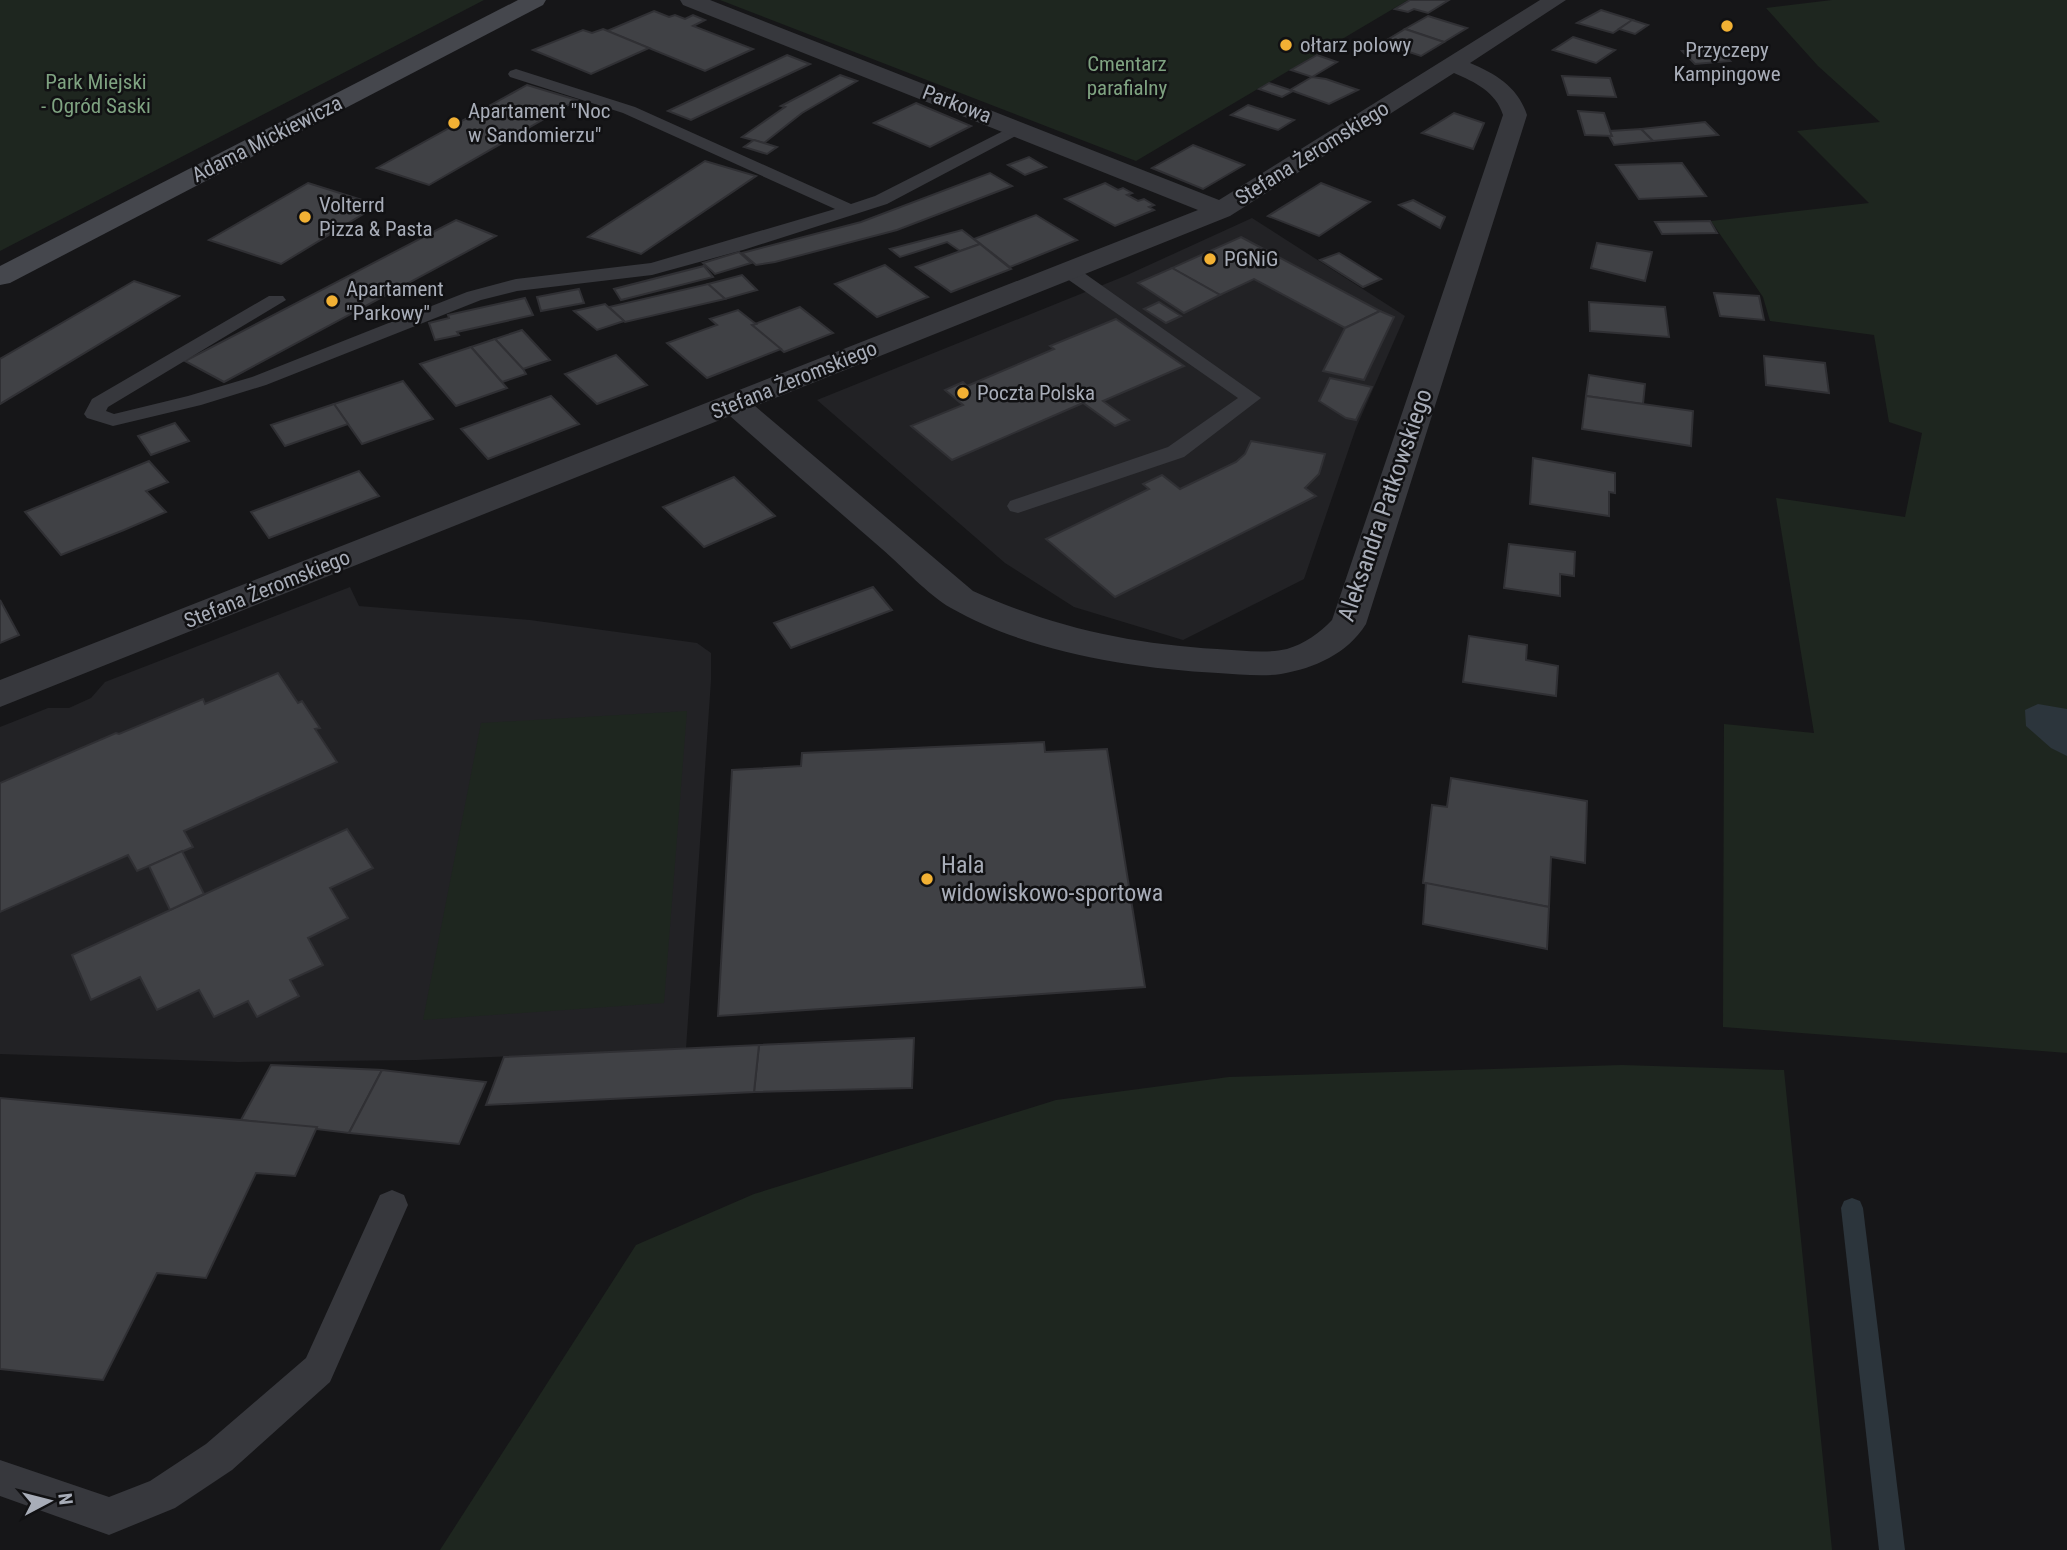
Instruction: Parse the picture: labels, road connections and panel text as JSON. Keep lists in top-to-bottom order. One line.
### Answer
{"streets":{"street":["Parkowa","Adama Mickiewicza","Stefana Żeromskiego","Aleksandra Patkowskiego"]},"crossings":[["Parkowa","Stefana Żeromskiego"],["Stefana Żeromskiego","Aleksandra Patkowskiego"]],"parks":["Cmentarz parafialny","Park Miejski - Ogród Saski"],"places":["Przyczepy Kampingowe","ołtarz polowy","Apartament \"Noc w Sandomierzu\"","Volterrd Pizza & Pasta","PGNiG","Apartament \"Parkowy\"","Poczta Polska","Hala widowiskowo-sportowa"],"north":"right"}
